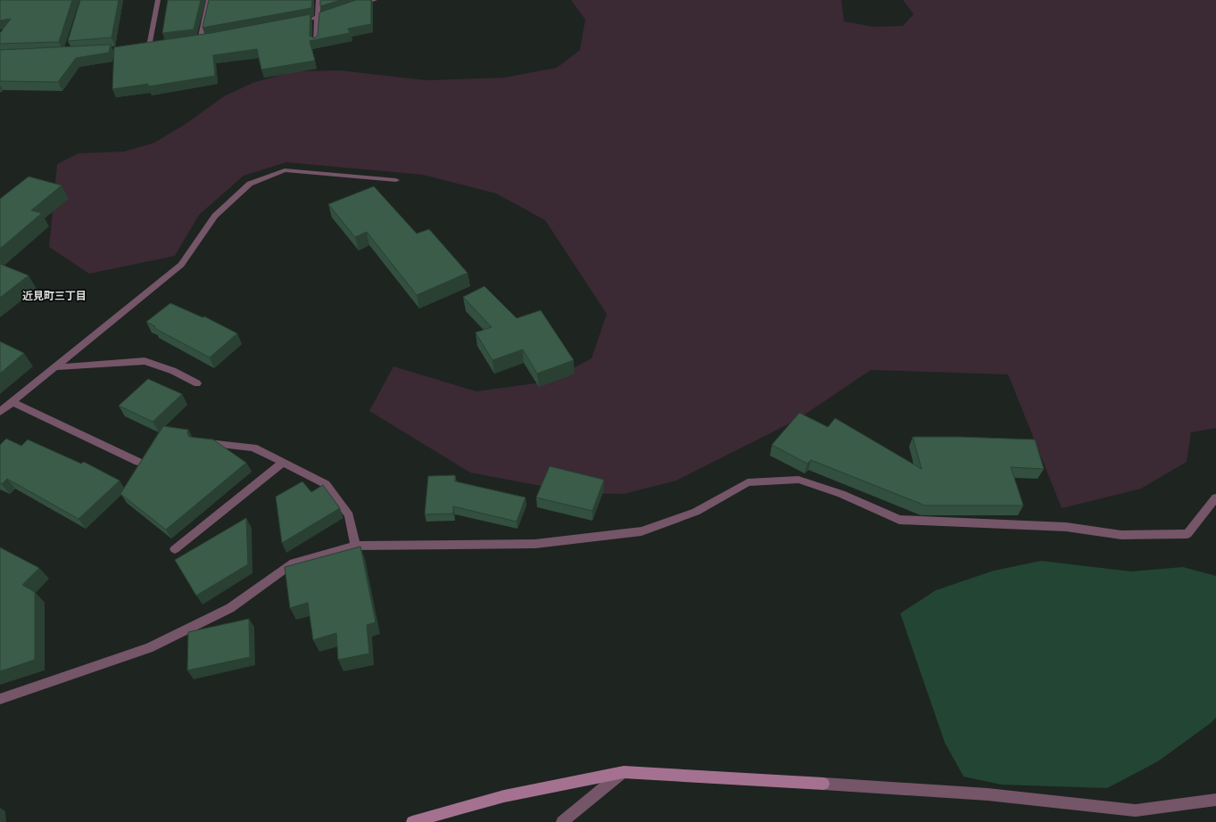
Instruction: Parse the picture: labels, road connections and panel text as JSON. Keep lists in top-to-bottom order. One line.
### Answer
{"districts":["近見町三丁目"]}
